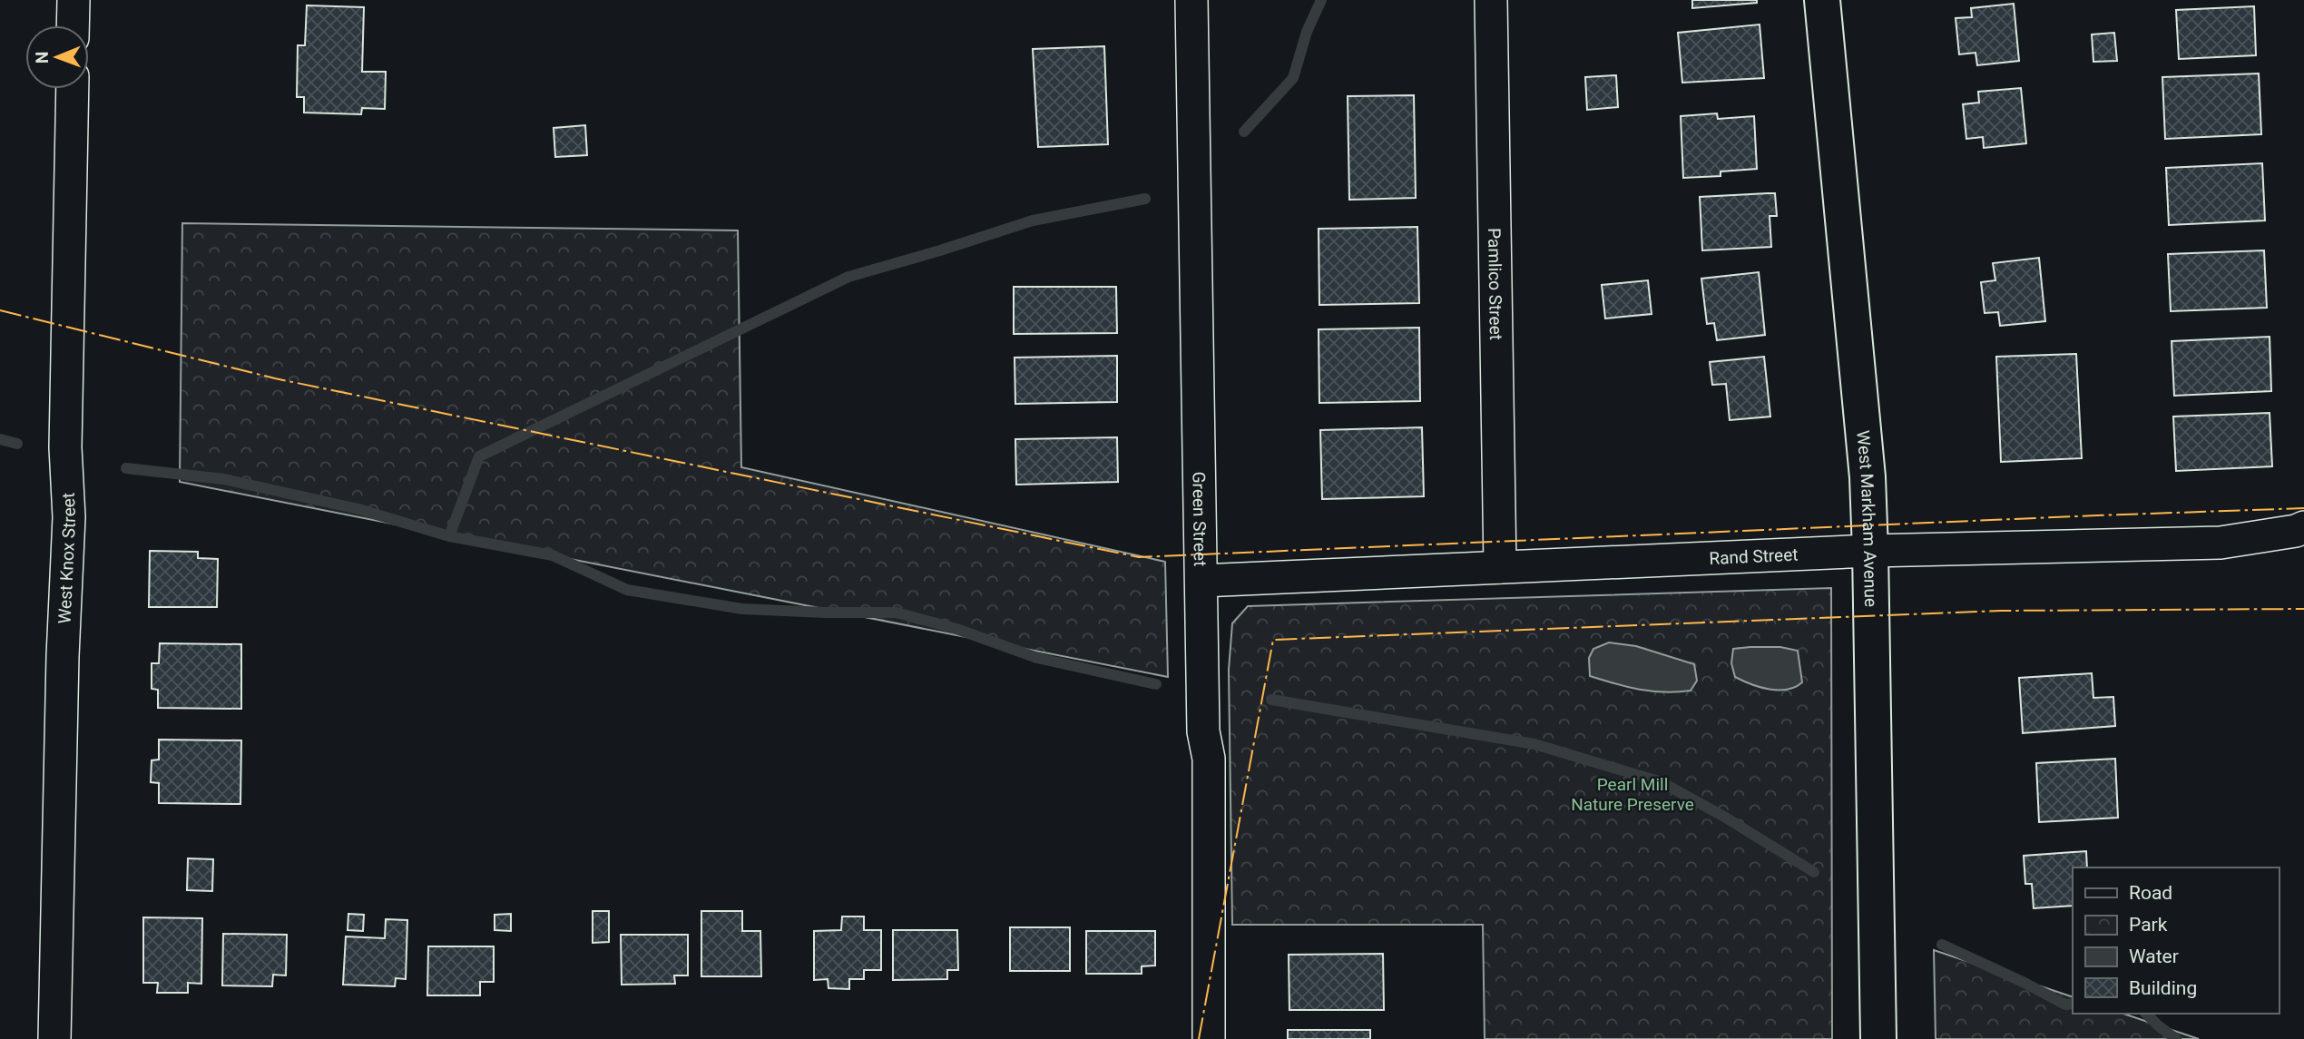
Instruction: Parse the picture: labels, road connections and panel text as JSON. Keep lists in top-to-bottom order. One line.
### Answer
{"streets":{"street":["Pamlico Street","West Markham Avenue","Green Street","Rand Street","West Knox Street"]},"crossings":[["Pamlico Street","Rand Street"],["West Markham Avenue","Rand Street"],["Green Street","Rand Street"]],"parks":["Pearl Mill Nature Preserve"],"legend":["Road","Park","Water","Building"],"north":"left"}
